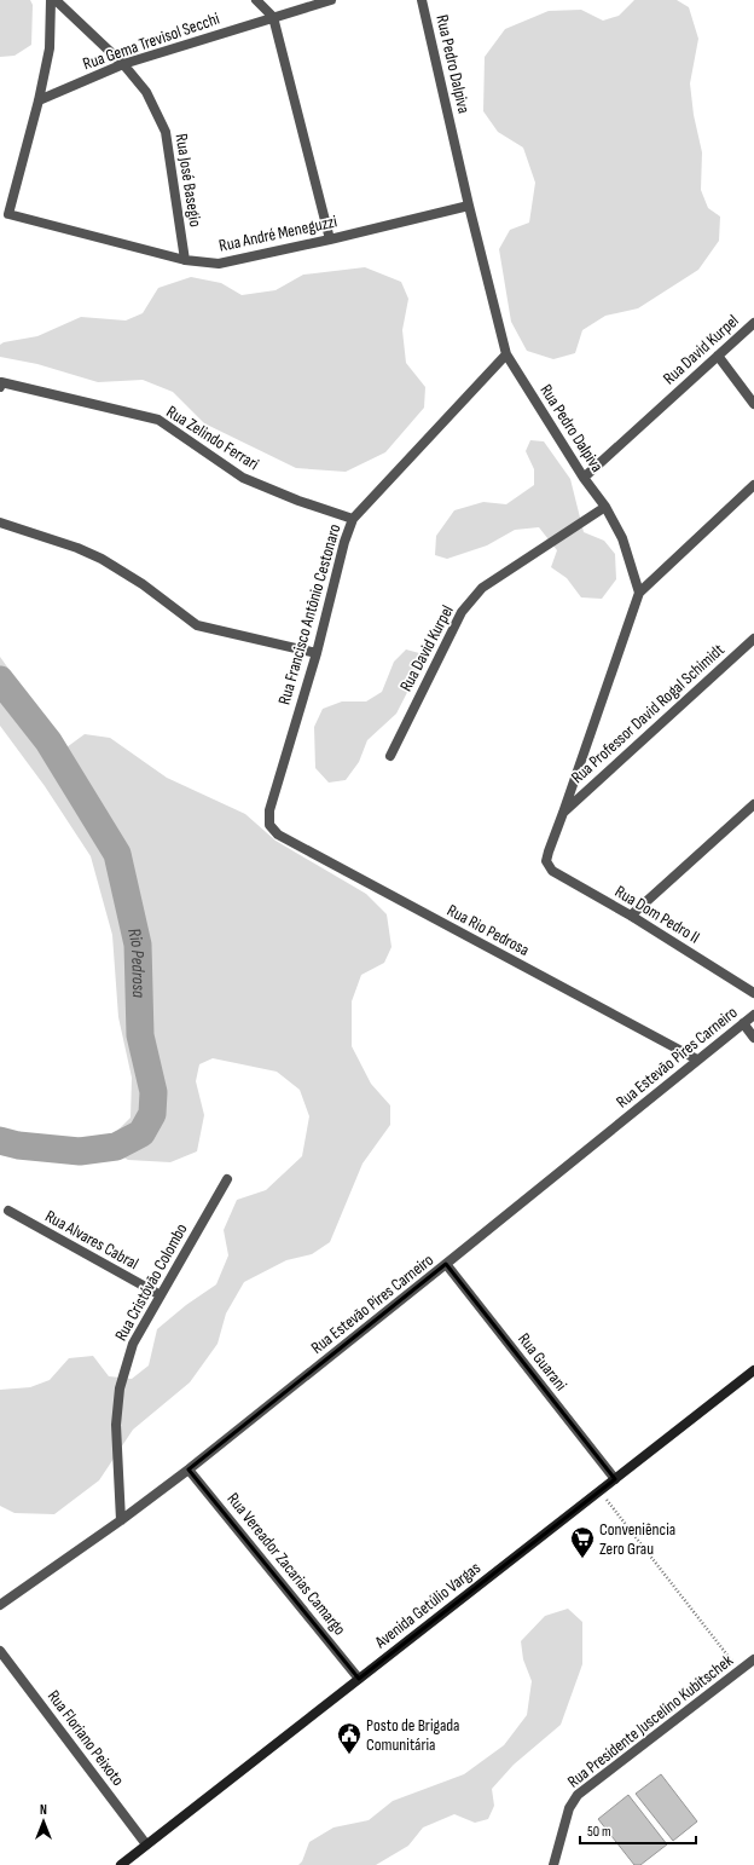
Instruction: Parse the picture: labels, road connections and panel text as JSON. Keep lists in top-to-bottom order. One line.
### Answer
{"streets":{"street":["Rua Gema Trevisol Secchi","Rua Pedro Dalpiva","Rua José Basegio","Rua André Meneguzzi","Rua David Kurpel","Rua Zelindo Ferrari","Rua Francisco Antônio Cestonaro","Rua Professor David Rogal Schimidt","Rua Dom Pedro II","Rua Rio Pedrosa","Rua Estevão Pires Carneiro","Rua Alvares Cabral","Rua Cristóvão Colombo","Rua Guarani","Rua Vereador Zacarias Camargo","Avenida Getúlio Vargas","Rua Presidente Juscelino Kubitschek","Rua Floriano Peixoto"]},"crossings":[["Rua Gema Trevisol Secchi","Rua José Basegio"],["Rua Gema Trevisol Secchi","Rua André Meneguzzi"],["Rua Pedro Dalpiva","Rua André Meneguzzi"],["Rua Pedro Dalpiva","Rua David Kurpel"],["Rua Pedro Dalpiva","Rua Francisco Antônio Cestonaro"],["Rua José Basegio","Rua André Meneguzzi"],["Rua Zelindo Ferrari","Rua Francisco Antônio Cestonaro"],["Rua Francisco Antônio Cestonaro","Rua Rio Pedrosa"],["Rua Professor David Rogal Schimidt","Rua Dom Pedro II"],["Rua Rio Pedrosa","Rua Estevão Pires Carneiro"],["Rua Estevão Pires Carneiro","Rua Cristóvão Colombo"],["Rua Estevão Pires Carneiro","Rua Guarani"],["Rua Estevão Pires Carneiro","Rua Vereador Zacarias Camargo"],["Rua Alvares Cabral","Rua Cristóvão Colombo"],["Rua Guarani","Avenida Getúlio Vargas"],["Rua Vereador Zacarias Camargo","Avenida Getúlio Vargas"],["Avenida Getúlio Vargas","Rua Floriano Peixoto"]],"water":["Rio Pedrosa"],"places":{"supermarket":["Conveniência Zero Grau"],"public building":["Posto de Brigada Comunitária"]},"scale_bar":"50 m","north":"top"}
